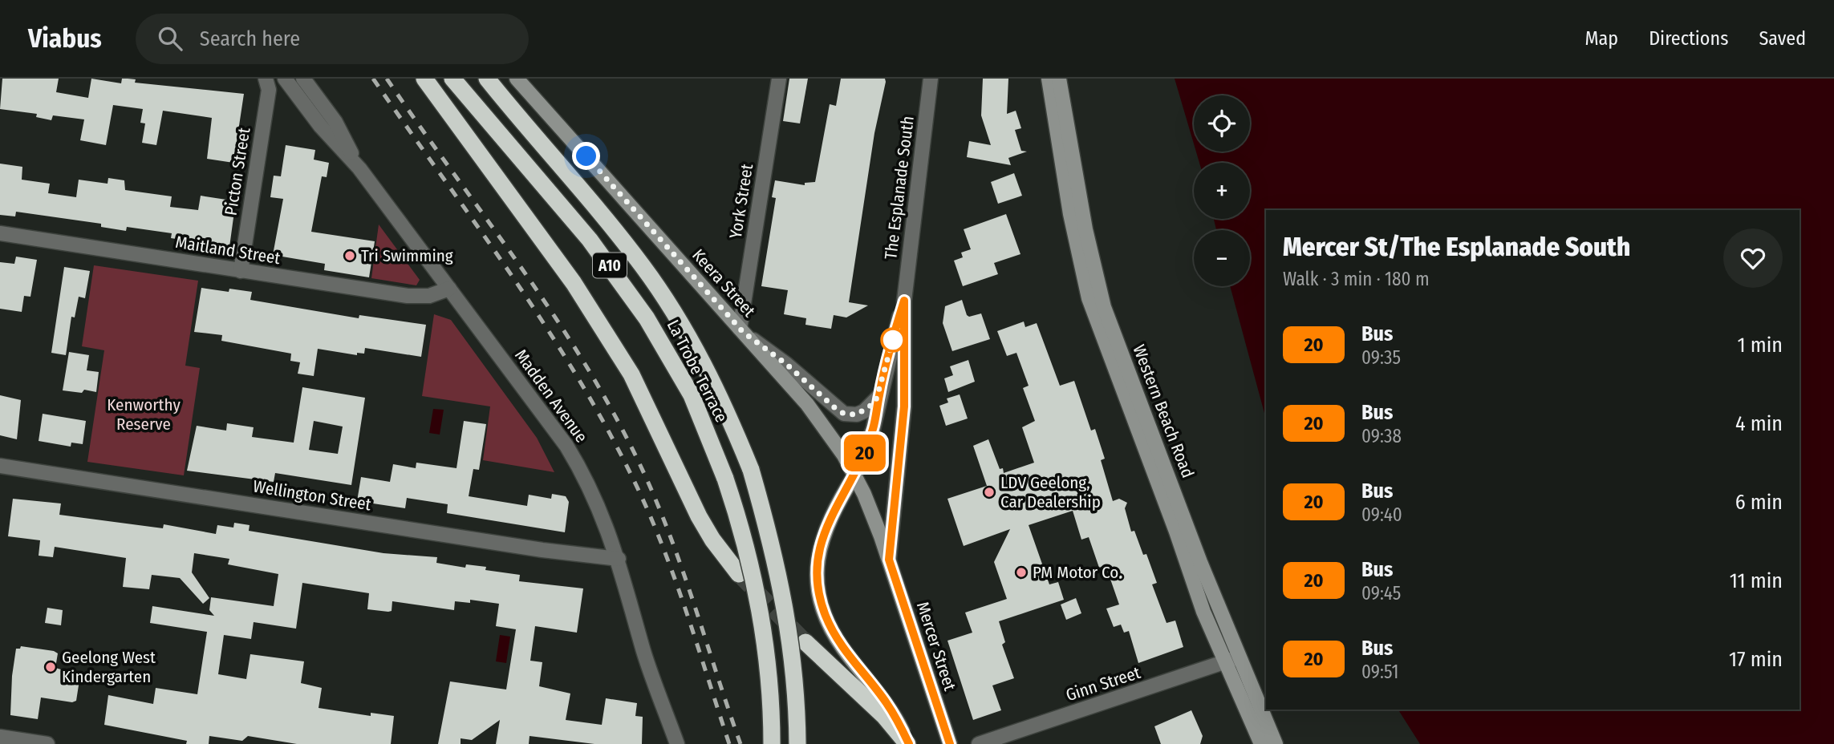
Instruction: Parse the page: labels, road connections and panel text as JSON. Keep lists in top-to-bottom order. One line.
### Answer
{"streets":{"highway":["A10","La Trobe Terrace"],"street":["Picton Street","The Esplanade South","York Street","Maitland Street","Keera Street","Madden Avenue","Western Beach Road","Wellington Street","Mercer Street","Ginn Street"]},"crossings":[["Picton Street","Maitland Street"],["The Esplanade South","Keera Street"],["The Esplanade South","Mercer Street"],["York Street","Keera Street"],["Maitland Street","Madden Avenue"],["Keera Street","Mercer Street"],["Madden Avenue","Wellington Street"],["Western Beach Road","Ginn Street"]],"parks":["Kenworthy Reserve"],"places":["Tri Swimming","LDV Geelong, Car Dealership","PM Motor Co.","Geelong West Kindergarten"],"lines":["bus line 20"],"page":{"header":"Viabus","search":"Search here","nav":["Map","Directions","Saved"],"on_map":"20","map_buttons":["+","−"],"heading":["Mercer St/The Esplanade South","Walk · 3 min · 180 m"],"list":[{"mark":"20","name":"Bus","note":"09:35","value":"1 min"},{"mark":"20","name":"Bus","note":"09:38","value":"4 min"},{"mark":"20","name":"Bus","note":"09:40","value":"6 min"},{"mark":"20","name":"Bus","note":"09:45","value":"11 min"},{"mark":"20","name":"Bus","note":"09:51","value":"17 min"}]}}
